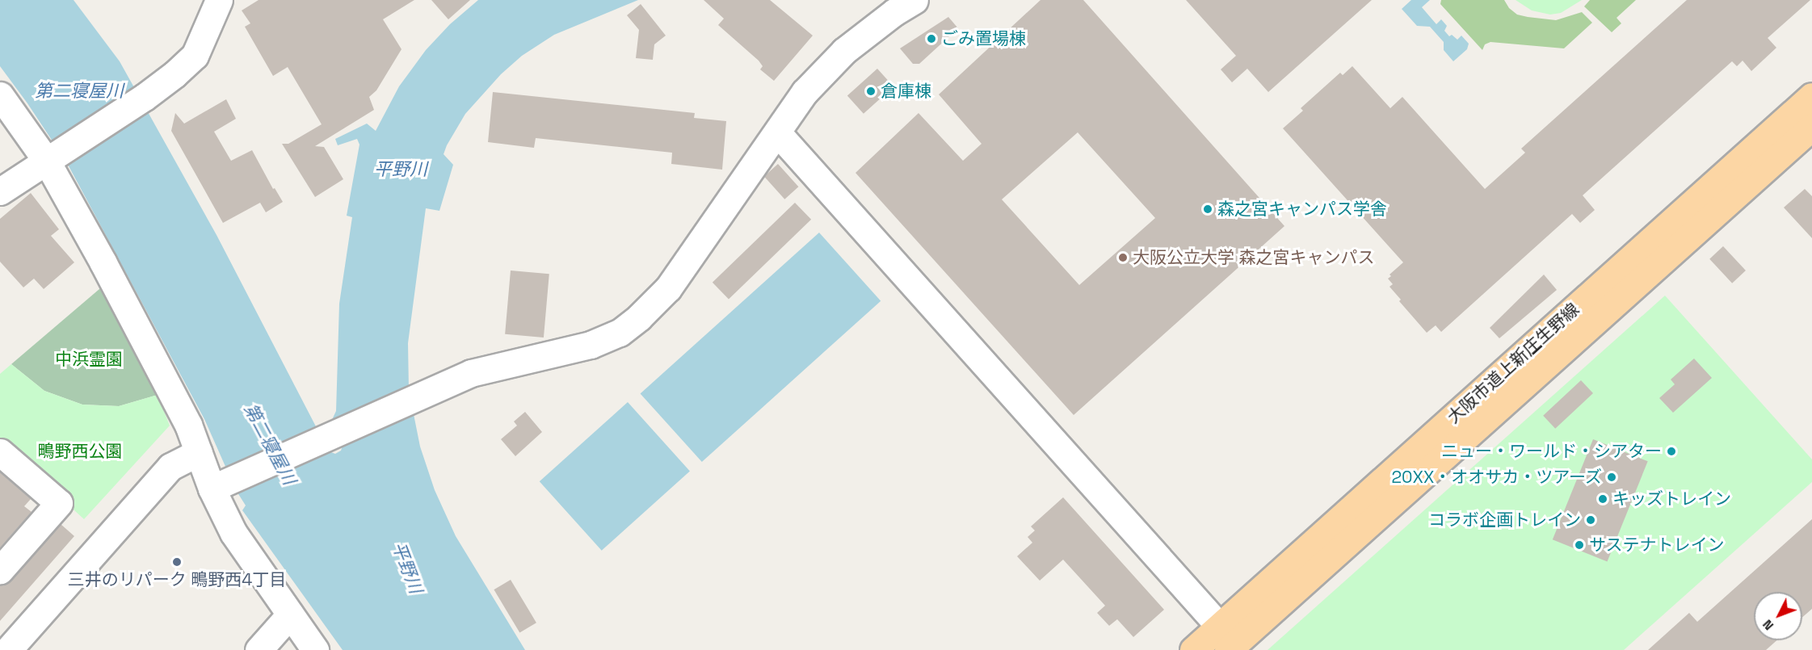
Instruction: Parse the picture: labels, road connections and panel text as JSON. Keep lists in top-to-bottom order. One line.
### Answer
{"streets":{"main road":["大阪市道上新庄生野線"]},"water":["第二寝屋川","平野川"],"parks":["中浜霊園","鴫野西公園"],"places":["ごみ置場棟","倉庫棟","森之宮キャンパス学舎","大阪公立大学 森之宮キャンパス","ニュー・ワールド・シアター","20XX・オオサカ・ツアーズ","キッズトレイン","コラボ企画トレイン","サステナトレイン","三井のリパーク 鴫野西4丁目"],"north":"bottom left"}
